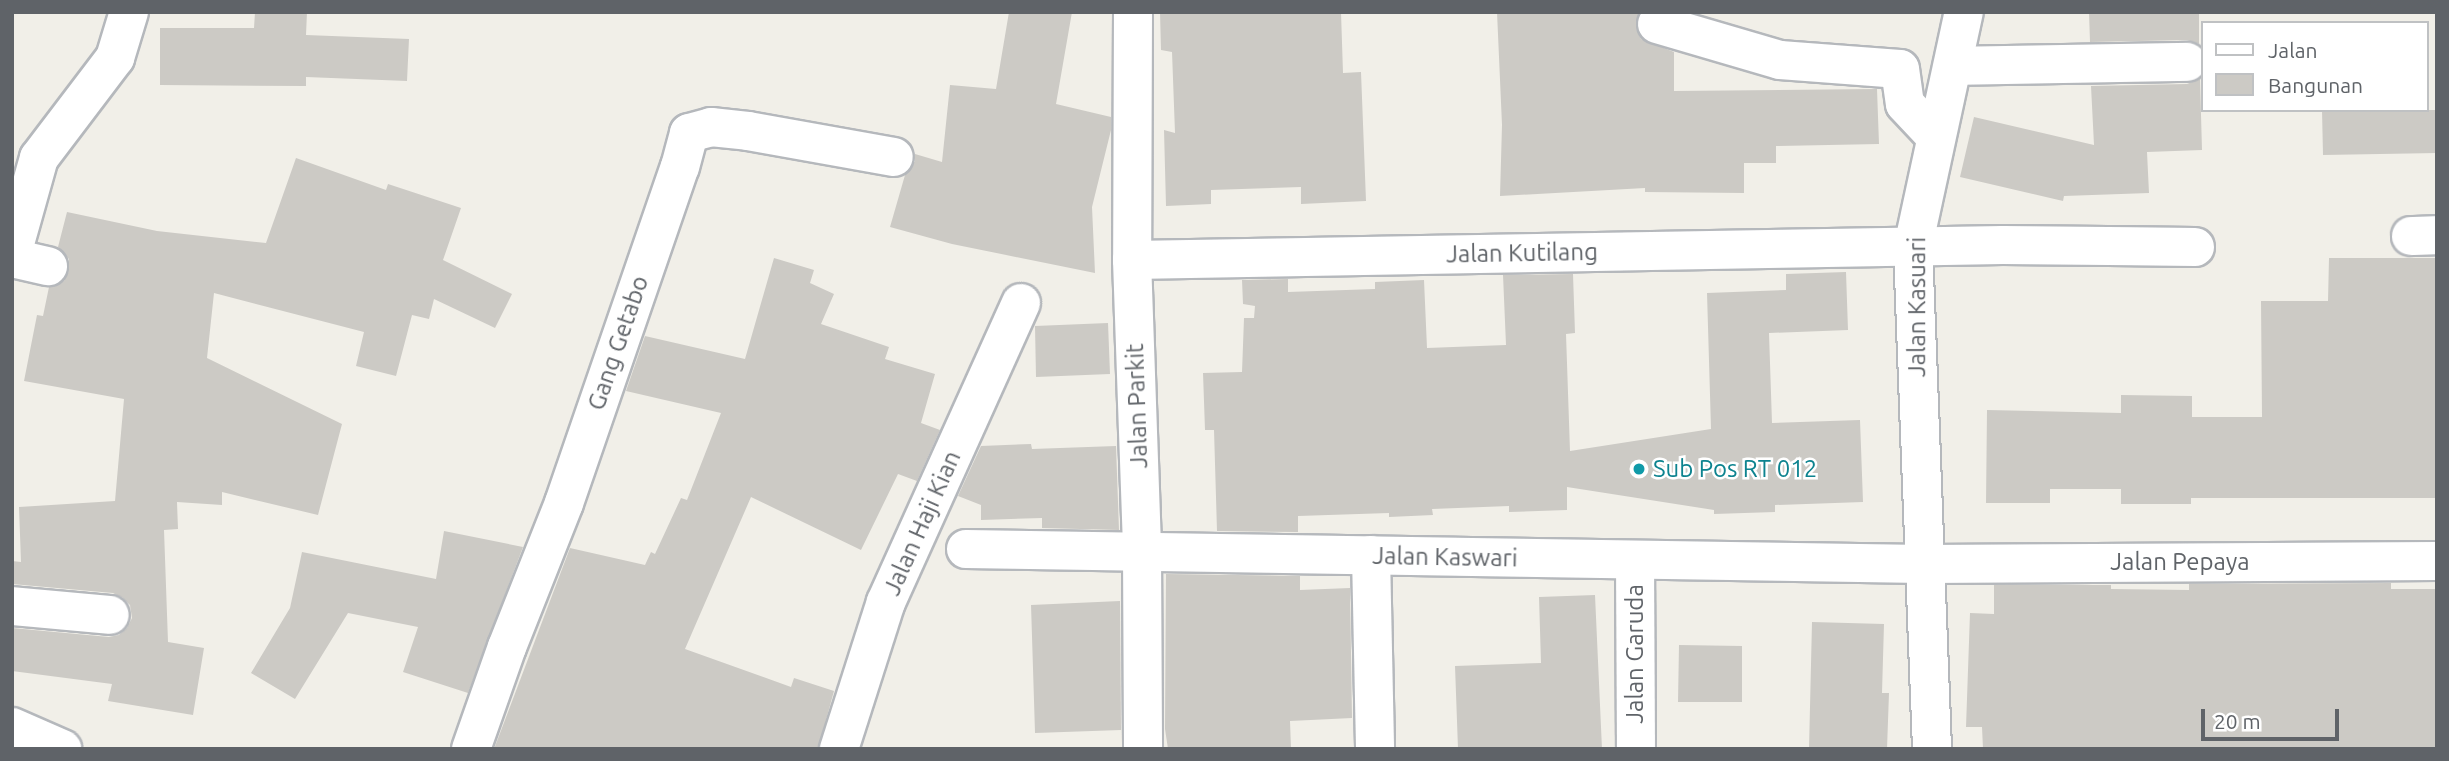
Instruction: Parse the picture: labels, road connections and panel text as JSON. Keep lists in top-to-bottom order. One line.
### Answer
{"streets":{"street":["Jalan Kutilang","Jalan Kasuari","Gang Getabo","Jalan Parkit","Jalan Haji Kian","Jalan Kaswari","Jalan Pepaya","Jalan Garuda"]},"crossings":[["Jalan Kutilang","Jalan Kasuari"],["Jalan Kutilang","Jalan Parkit"],["Jalan Kasuari","Jalan Kaswari"],["Jalan Kasuari","Jalan Pepaya"],["Jalan Parkit","Jalan Kaswari"],["Jalan Kaswari","Jalan Pepaya"],["Jalan Kaswari","Jalan Garuda"]],"places":["Sub Pos RT 012"],"legend":["Jalan","Bangunan"],"scale_bar":"20 m"}
